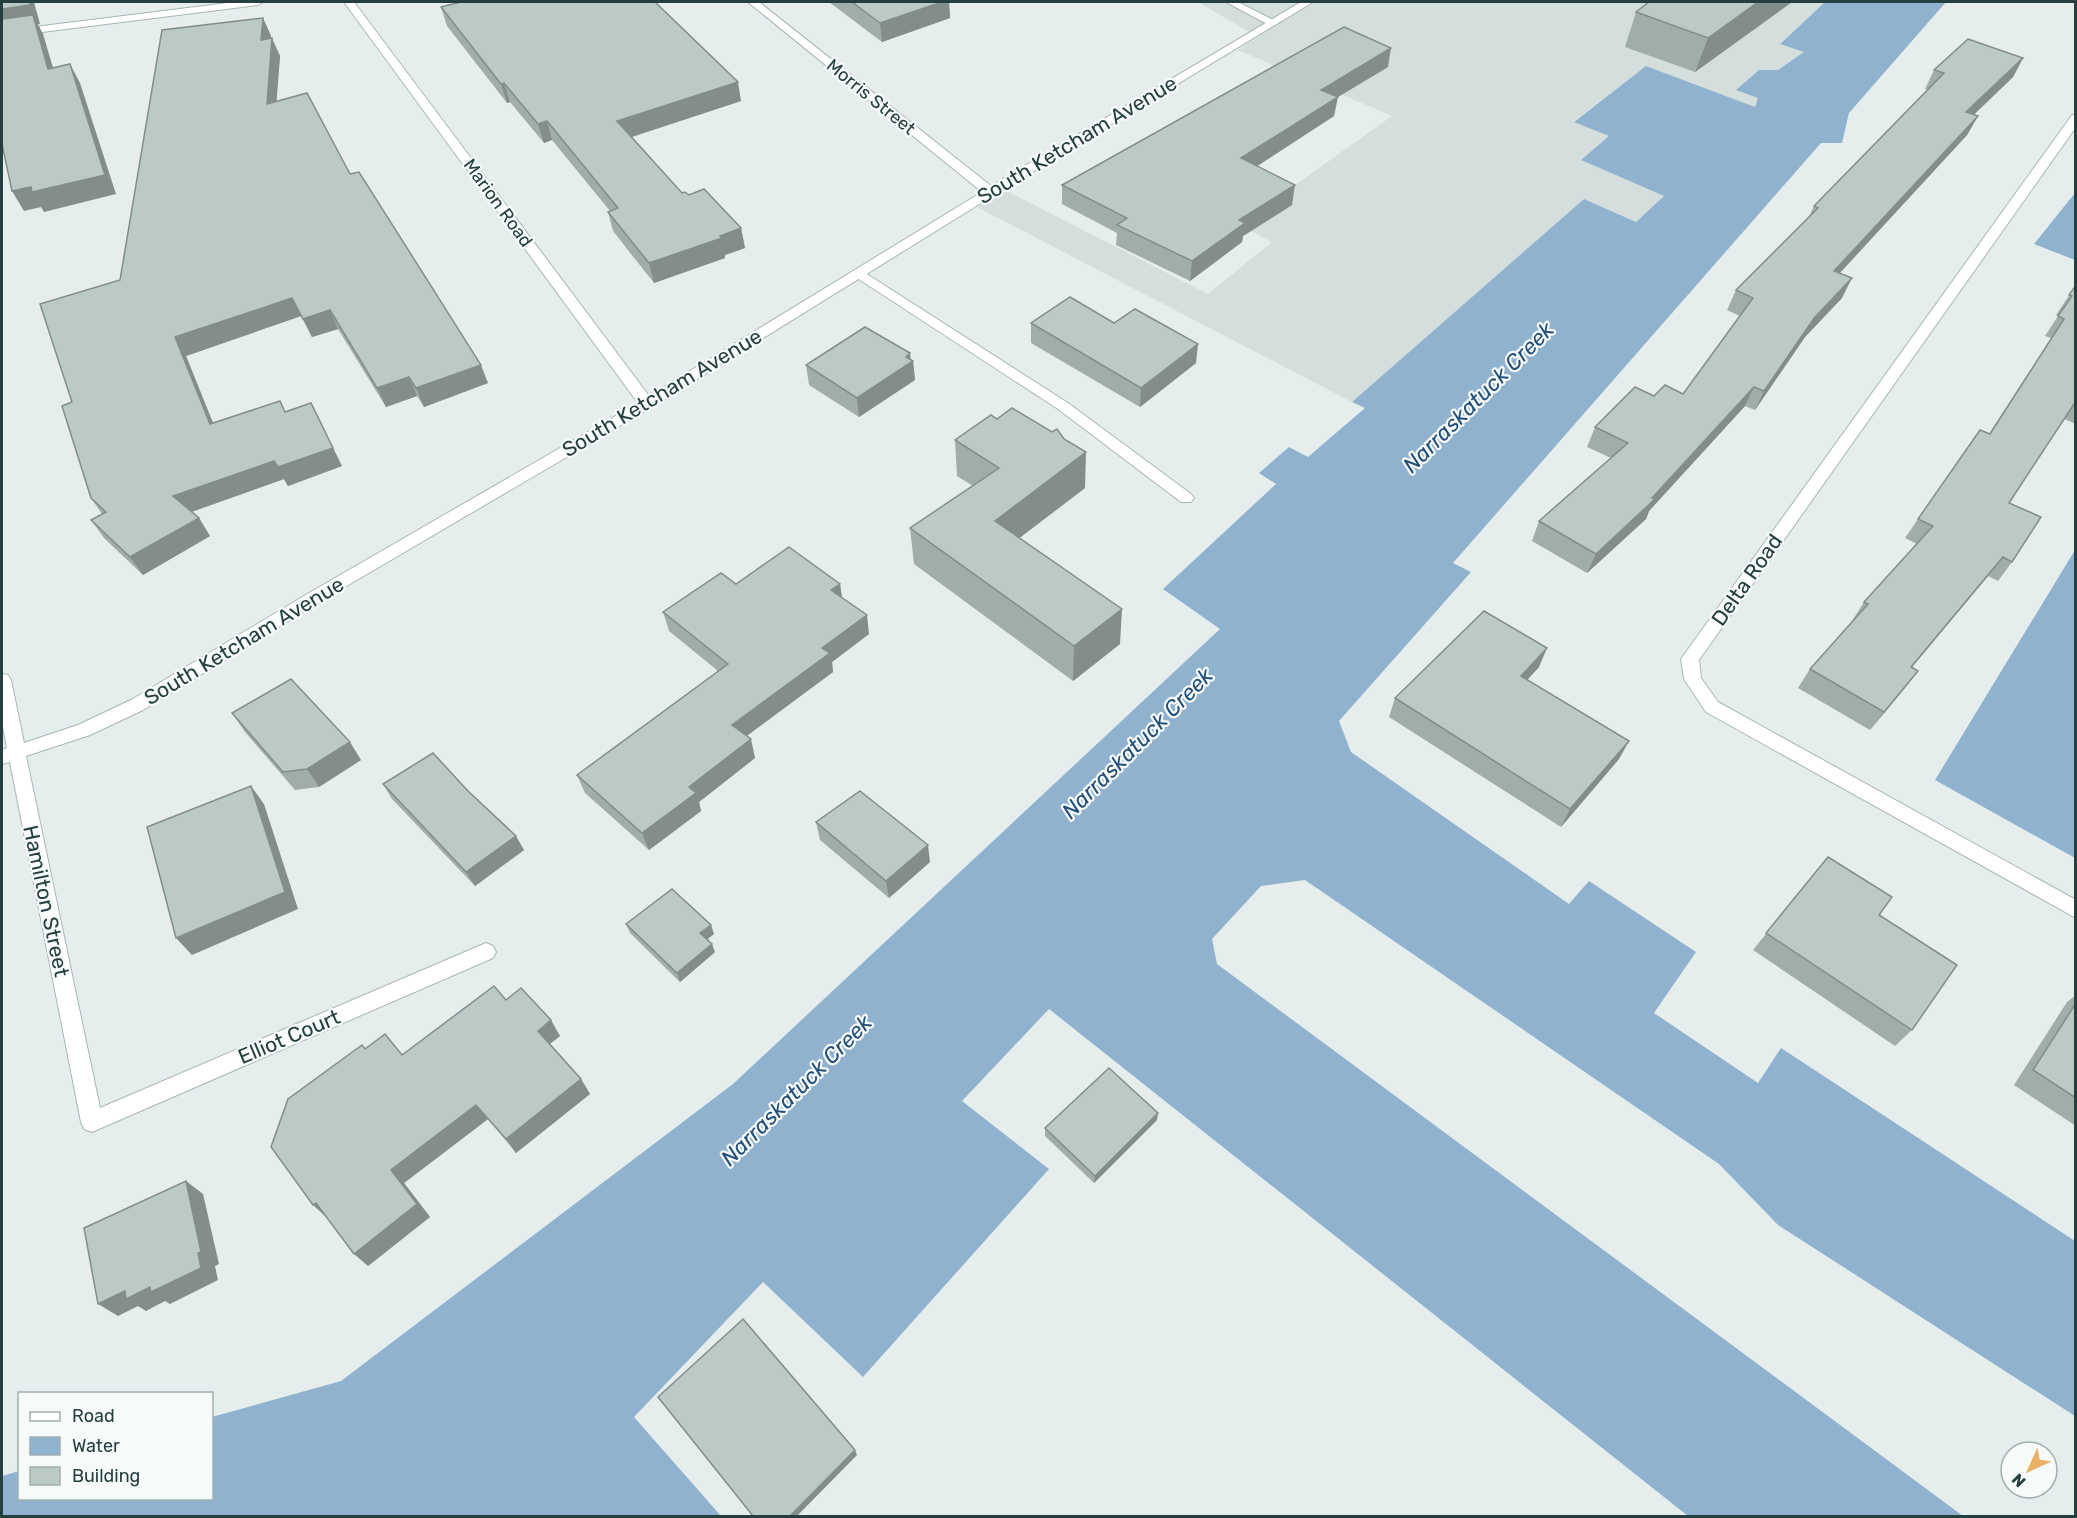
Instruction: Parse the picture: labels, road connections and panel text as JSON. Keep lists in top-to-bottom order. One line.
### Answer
{"streets":{"street":["Morris Street","South Ketcham Avenue","Marion Road","Delta Road","Hamilton Street","Elliot Court"]},"crossings":[["Morris Street","South Ketcham Avenue"],["South Ketcham Avenue","Marion Road"],["South Ketcham Avenue","Hamilton Street"],["Hamilton Street","Elliot Court"]],"water":["Narraskatuck Creek"],"legend":["Road","Water","Building"],"north":"bottom left"}
